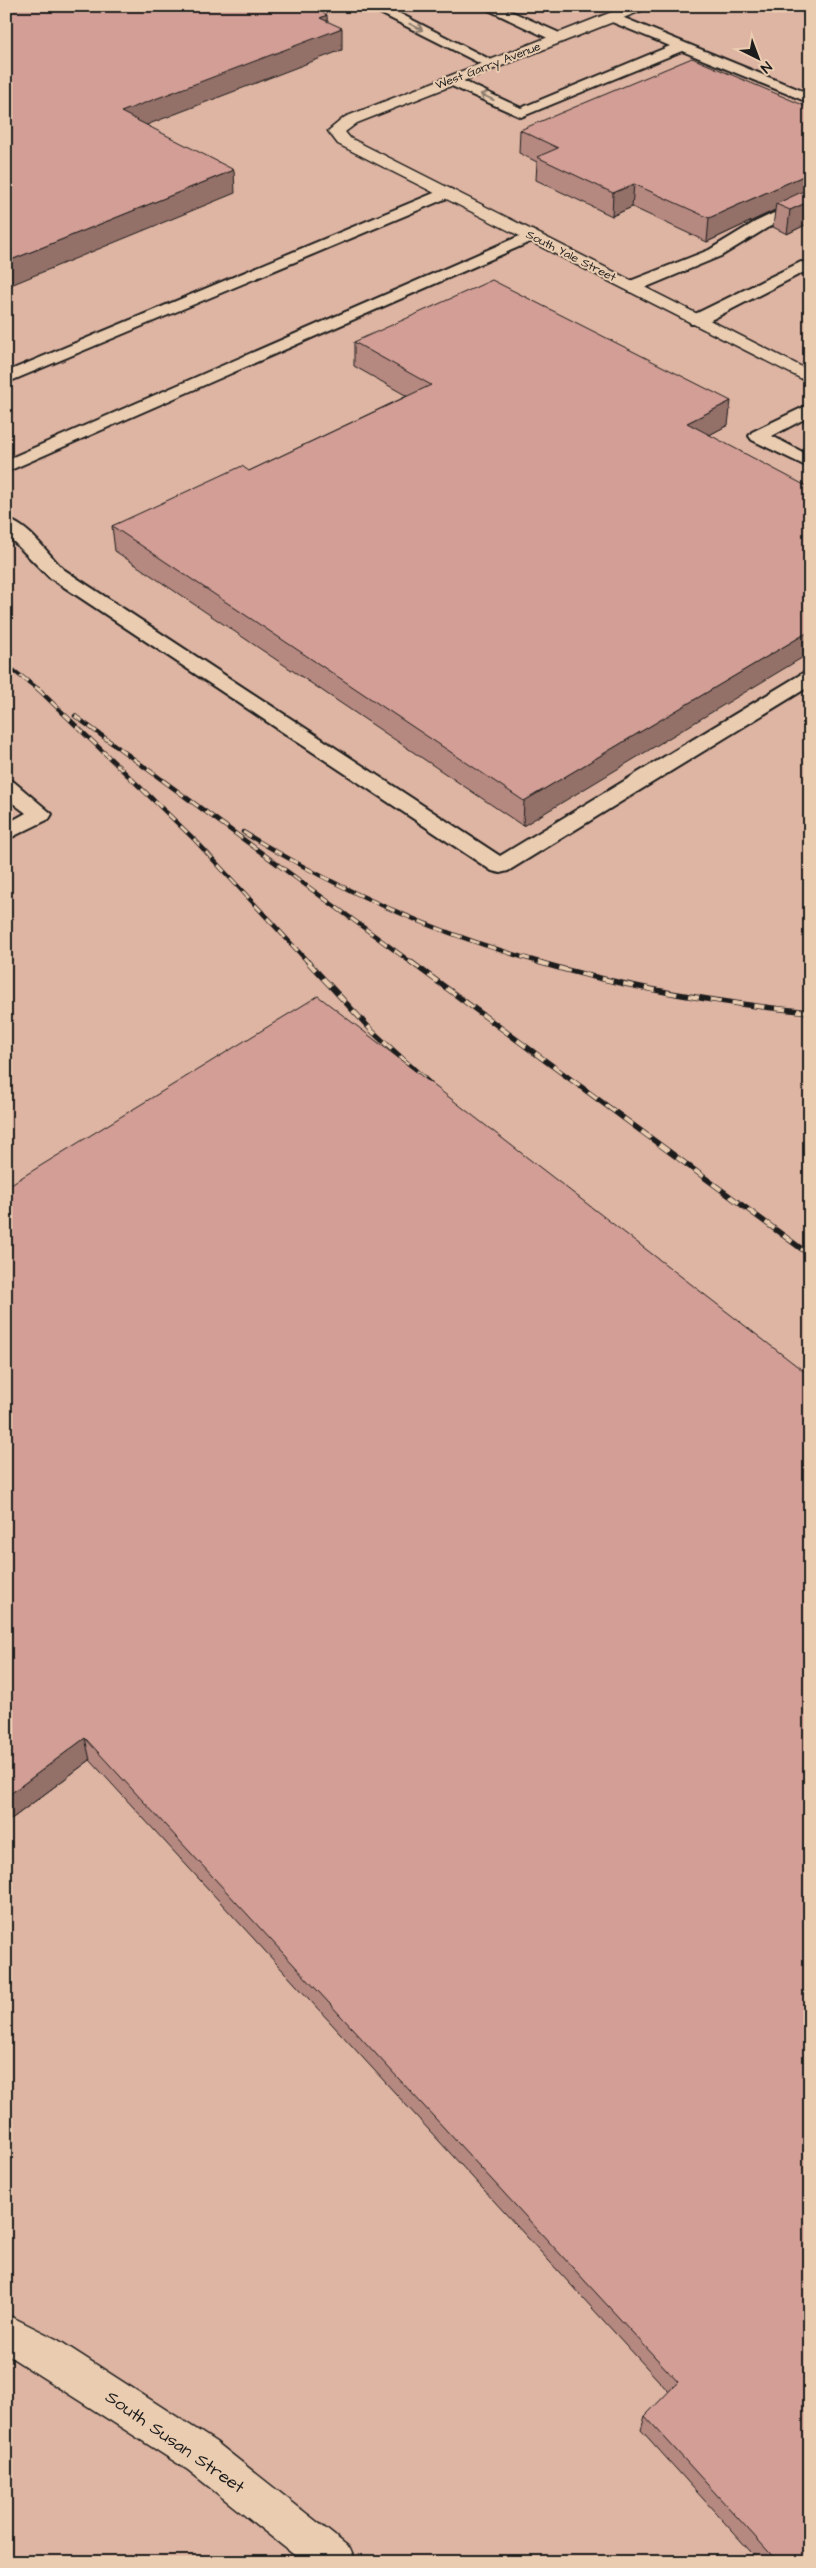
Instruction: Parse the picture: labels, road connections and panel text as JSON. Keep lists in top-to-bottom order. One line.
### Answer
{"streets":{"street":["West Garry Avenue","South Yale Street","South Susan Street"]},"crossings":[["West Garry Avenue","South Yale Street"]],"north":"bottom right"}
